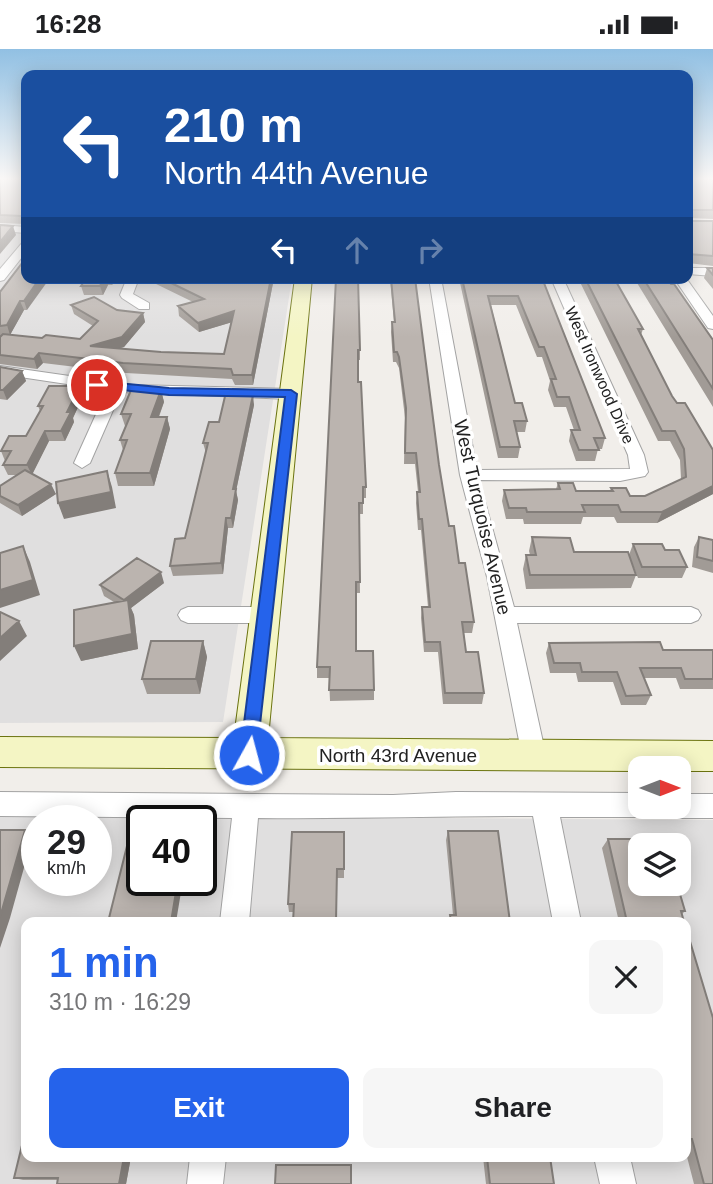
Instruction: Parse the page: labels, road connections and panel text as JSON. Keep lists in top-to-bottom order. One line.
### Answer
{"streets":{"street":["West Ironwood Drive","West Turquoise Avenue","North 43rd Avenue"]},"crossings":[["West Ironwood Drive","West Turquoise Avenue"],["West Turquoise Avenue","North 43rd Avenue"]],"north":"right","page":{"status":"16:28","turn":["210 m","North 44th Avenue"],"speed":"29 km/h","limit":"40","heading":["1 min","310 m · 16:29"],"buttons":["Exit","Share"]}}
